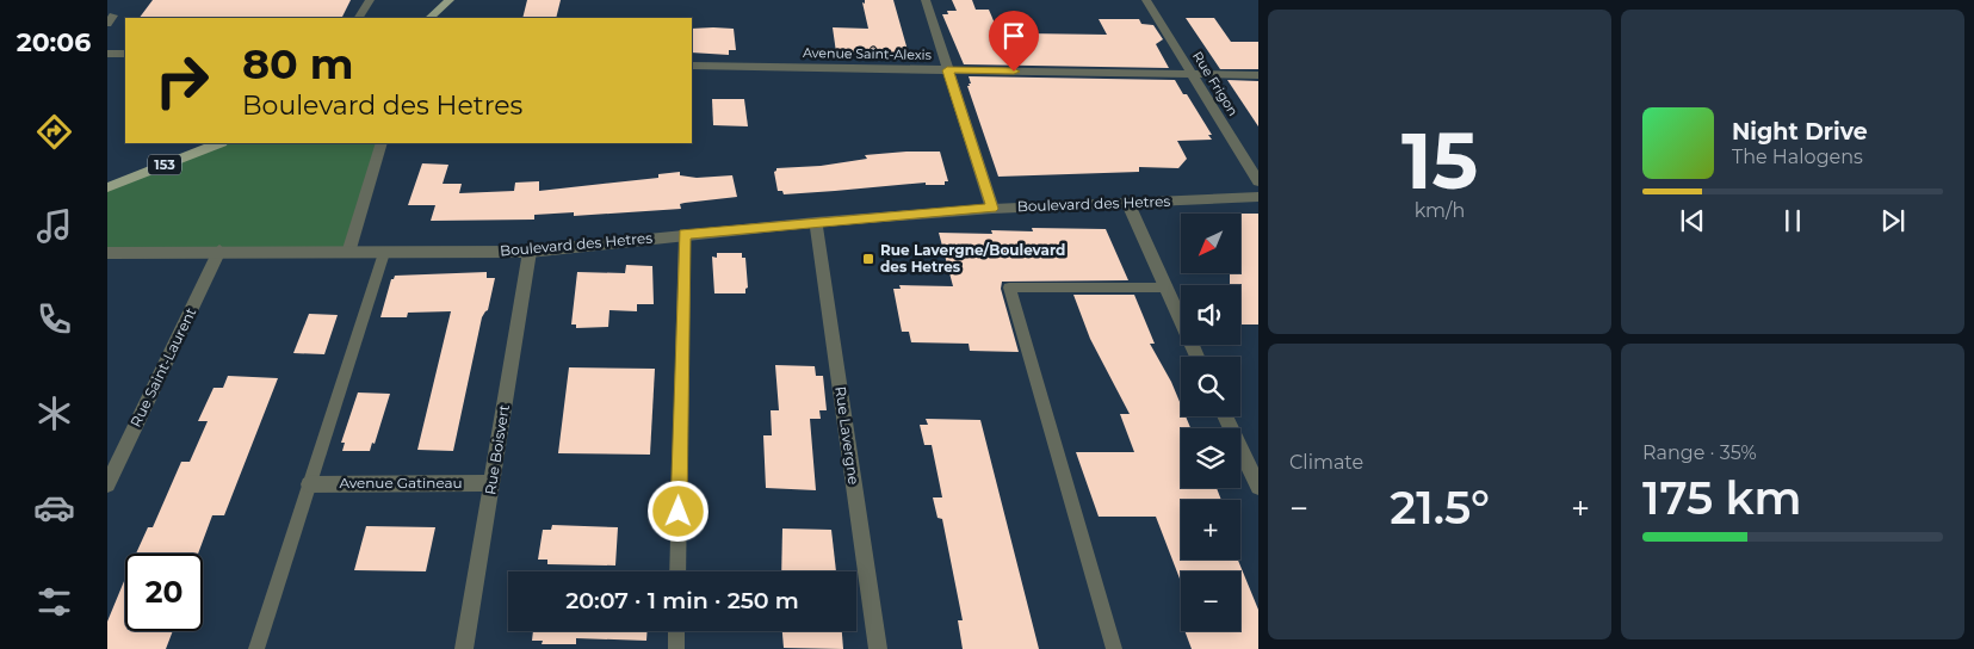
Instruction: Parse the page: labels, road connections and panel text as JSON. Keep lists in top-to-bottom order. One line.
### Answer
{"streets":{"main road":["153"],"street":["Avenue Saint-Alexis","Rue Frigon","Boulevard des Hetres","Rue Saint-Laurent","Rue Lavergne","Rue Boisvert","Avenue Gatineau"]},"crossings":[["Avenue Saint-Alexis","Rue Frigon"],["Boulevard des Hetres","Rue Saint-Laurent"],["Boulevard des Hetres","Rue Lavergne"],["Boulevard des Hetres","Rue Boisvert"],["Rue Boisvert","Avenue Gatineau"]],"places":{"transit":["Rue Lavergne/Boulevard des Hetres"]},"north":"bottom left","page":{"tabs":"20:06","tile":[["15","km/h"],"Climate",["Range · 35%","175 km"]],"turn":["80 m","Boulevard des Hetres"],"song":["Night Drive","The Halogens"],"map_buttons":["+","−"],"heat":["−","21.5°","+"],"limit":"20","trip":"20:07 · 1 min · 250 m"}}
